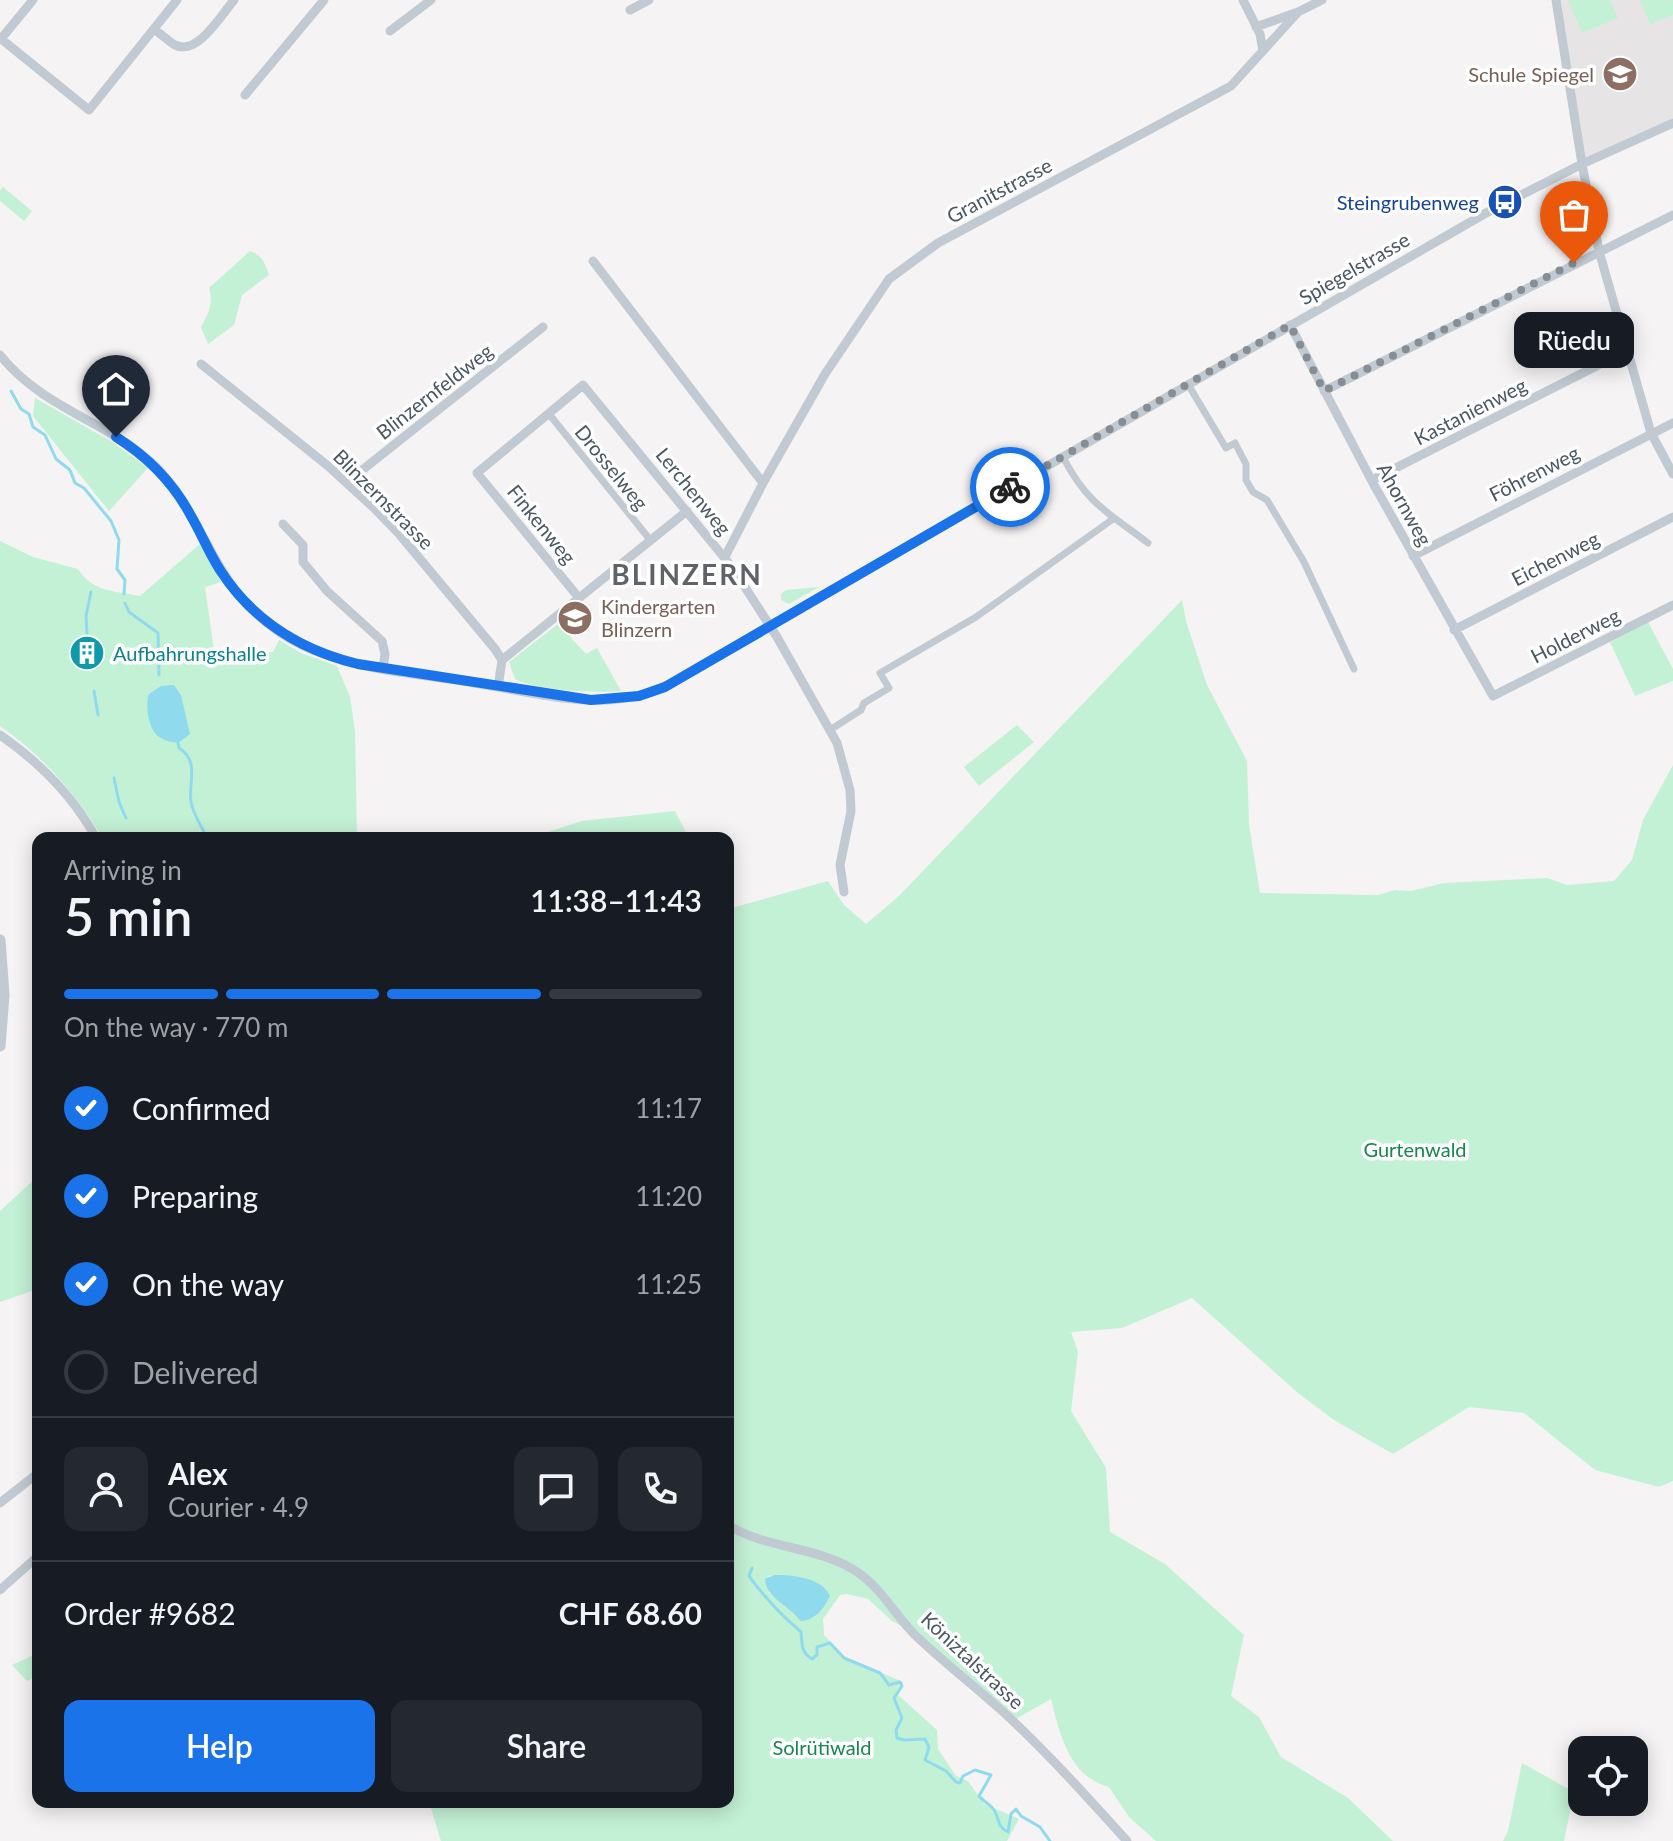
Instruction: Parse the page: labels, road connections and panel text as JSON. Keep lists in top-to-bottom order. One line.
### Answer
{"streets":{"street":["Granitstrasse","Spiegelstrasse","Blinzernfeldweg","Kastanienweg","Drosselweg","Föhrenweg","Lerchenweg","Blinzernstrasse","Ahornweg","Finkenweg","Eichenweg","Holderweg","Köniztalstrasse"]},"crossings":[["Granitstrasse","Lerchenweg"],["Spiegelstrasse","Lerchenweg"],["Spiegelstrasse","Ahornweg"],["Blinzernfeldweg","Blinzernstrasse"],["Kastanienweg","Ahornweg"],["Drosselweg","Lerchenweg"],["Drosselweg","Finkenweg"],["Föhrenweg","Ahornweg"],["Lerchenweg","Finkenweg"],["Ahornweg","Eichenweg"],["Ahornweg","Holderweg"]],"districts":["BLINZERN"],"parks":["Gurtenwald","Solrütiwald"],"places":{"school or university":["Schule Spiegel","Kindergarten Blinzern"],"bus stop":["Steingrubenweg"],"other":["Rüedu"],"building":["Aufbahrungshalle"]},"page":{"bubble":"Rüedu","heading":["5 min","Arriving in","11:38–11:43"],"panel":["Alex","Courier · 4.9","Order #9682","CHF 68.60"],"bar":"On the way · 770 m","list":[["Confirmed","11:17"],["Preparing","11:20"],["On the way","11:25"],"Delivered"],"buttons":["Help","Share"]}}
